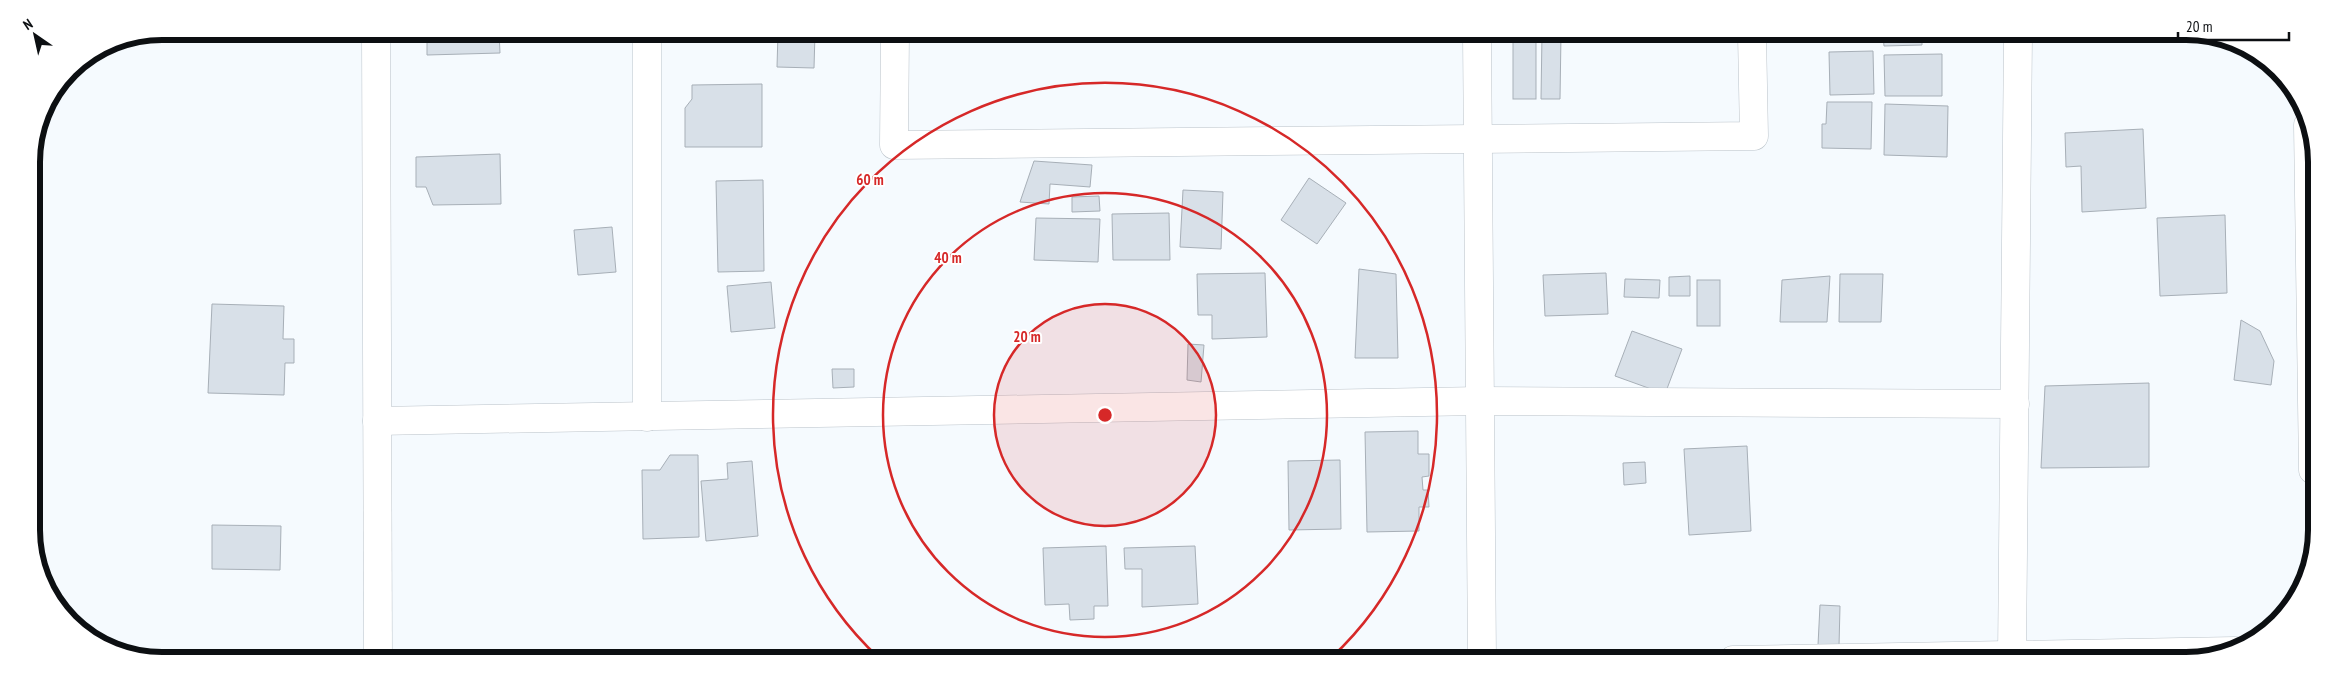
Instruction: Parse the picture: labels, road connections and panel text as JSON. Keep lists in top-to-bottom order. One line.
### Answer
{"scale_bar":"20 m","north":"top left","rings":["60 m","40 m","20 m"]}
